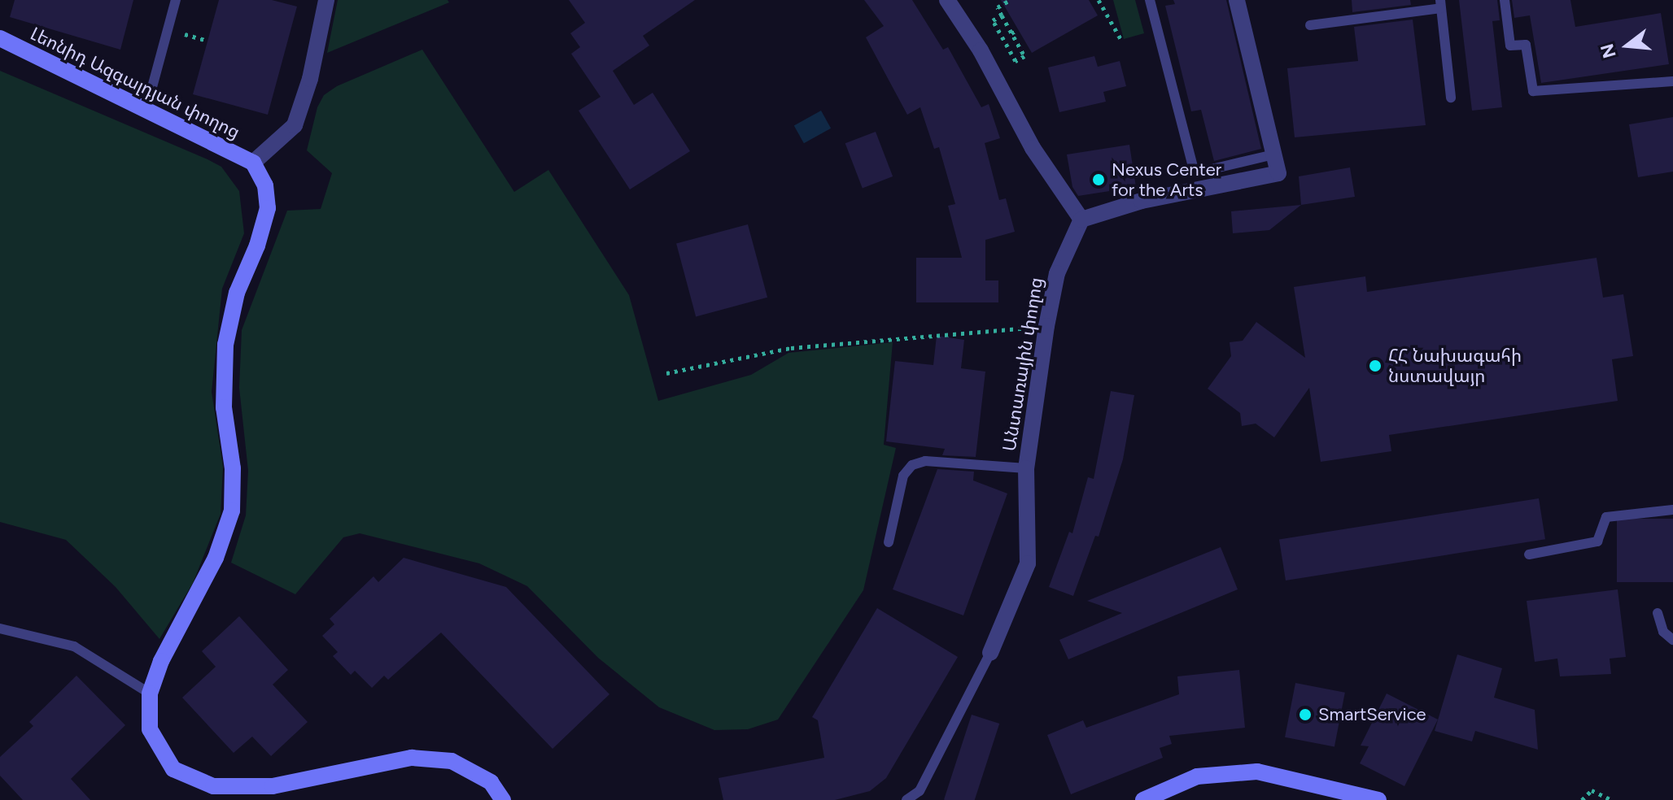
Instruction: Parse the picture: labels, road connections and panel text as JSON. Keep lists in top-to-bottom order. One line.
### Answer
{"streets":{"street":["Լեոնիդ Ազգալդյան փողոց","Անտառային փողոց"]},"places":["Nexus Center for the Arts","ՀՀ Նախագահի նստավայր","SmartService"],"north":"left"}
